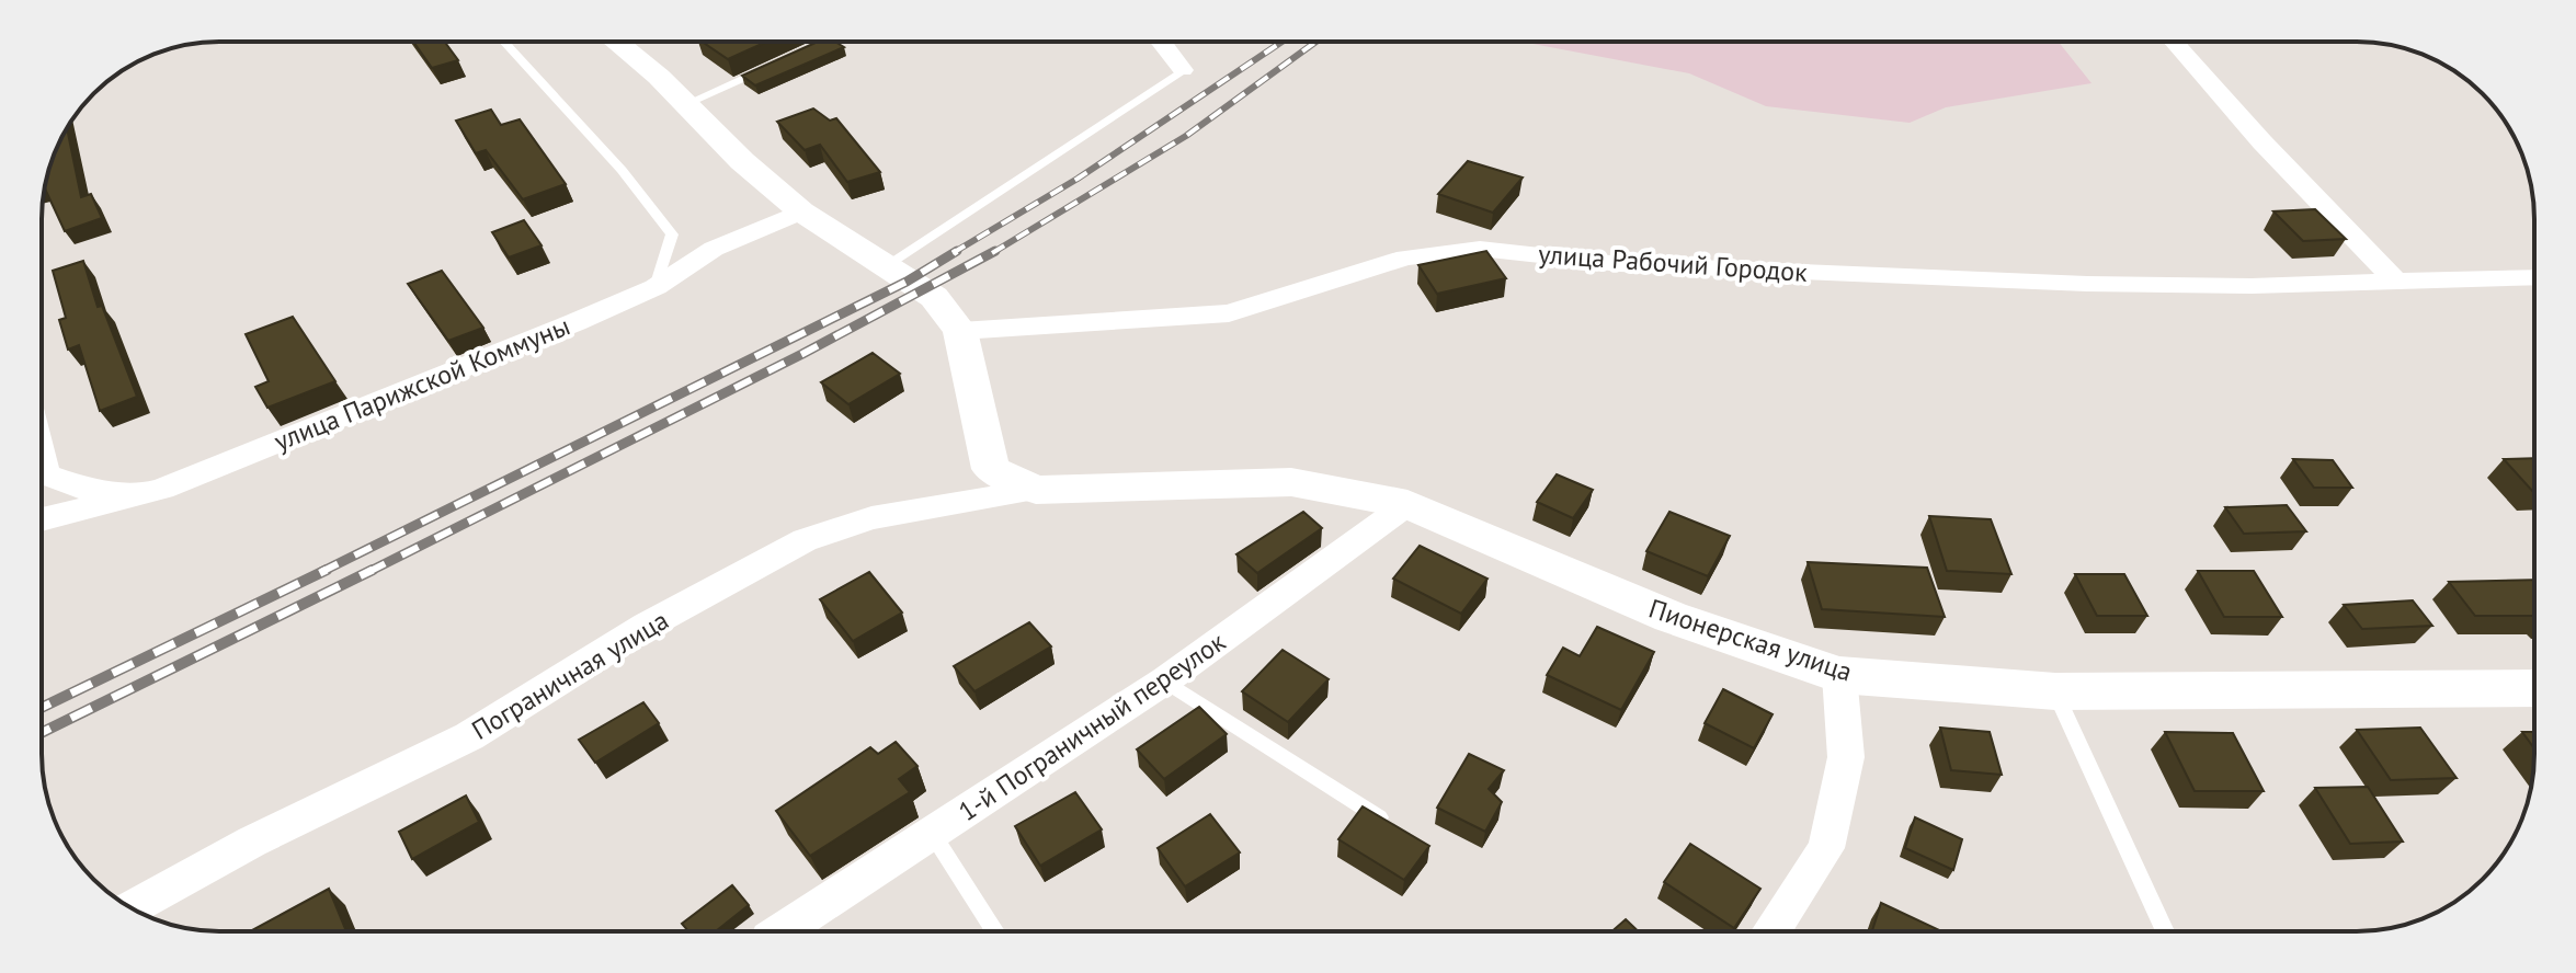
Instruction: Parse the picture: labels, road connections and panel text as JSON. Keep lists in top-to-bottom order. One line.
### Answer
{"streets":{"street":["улица Рабочий Городок","улица Парижской Коммуны","Пионерская улица","Пограничная улица","1-й Пограничный переулок"]},"crossings":[["Пионерская улица","Пограничная улица"],["Пионерская улица","1-й Пограничный переулок"]]}
